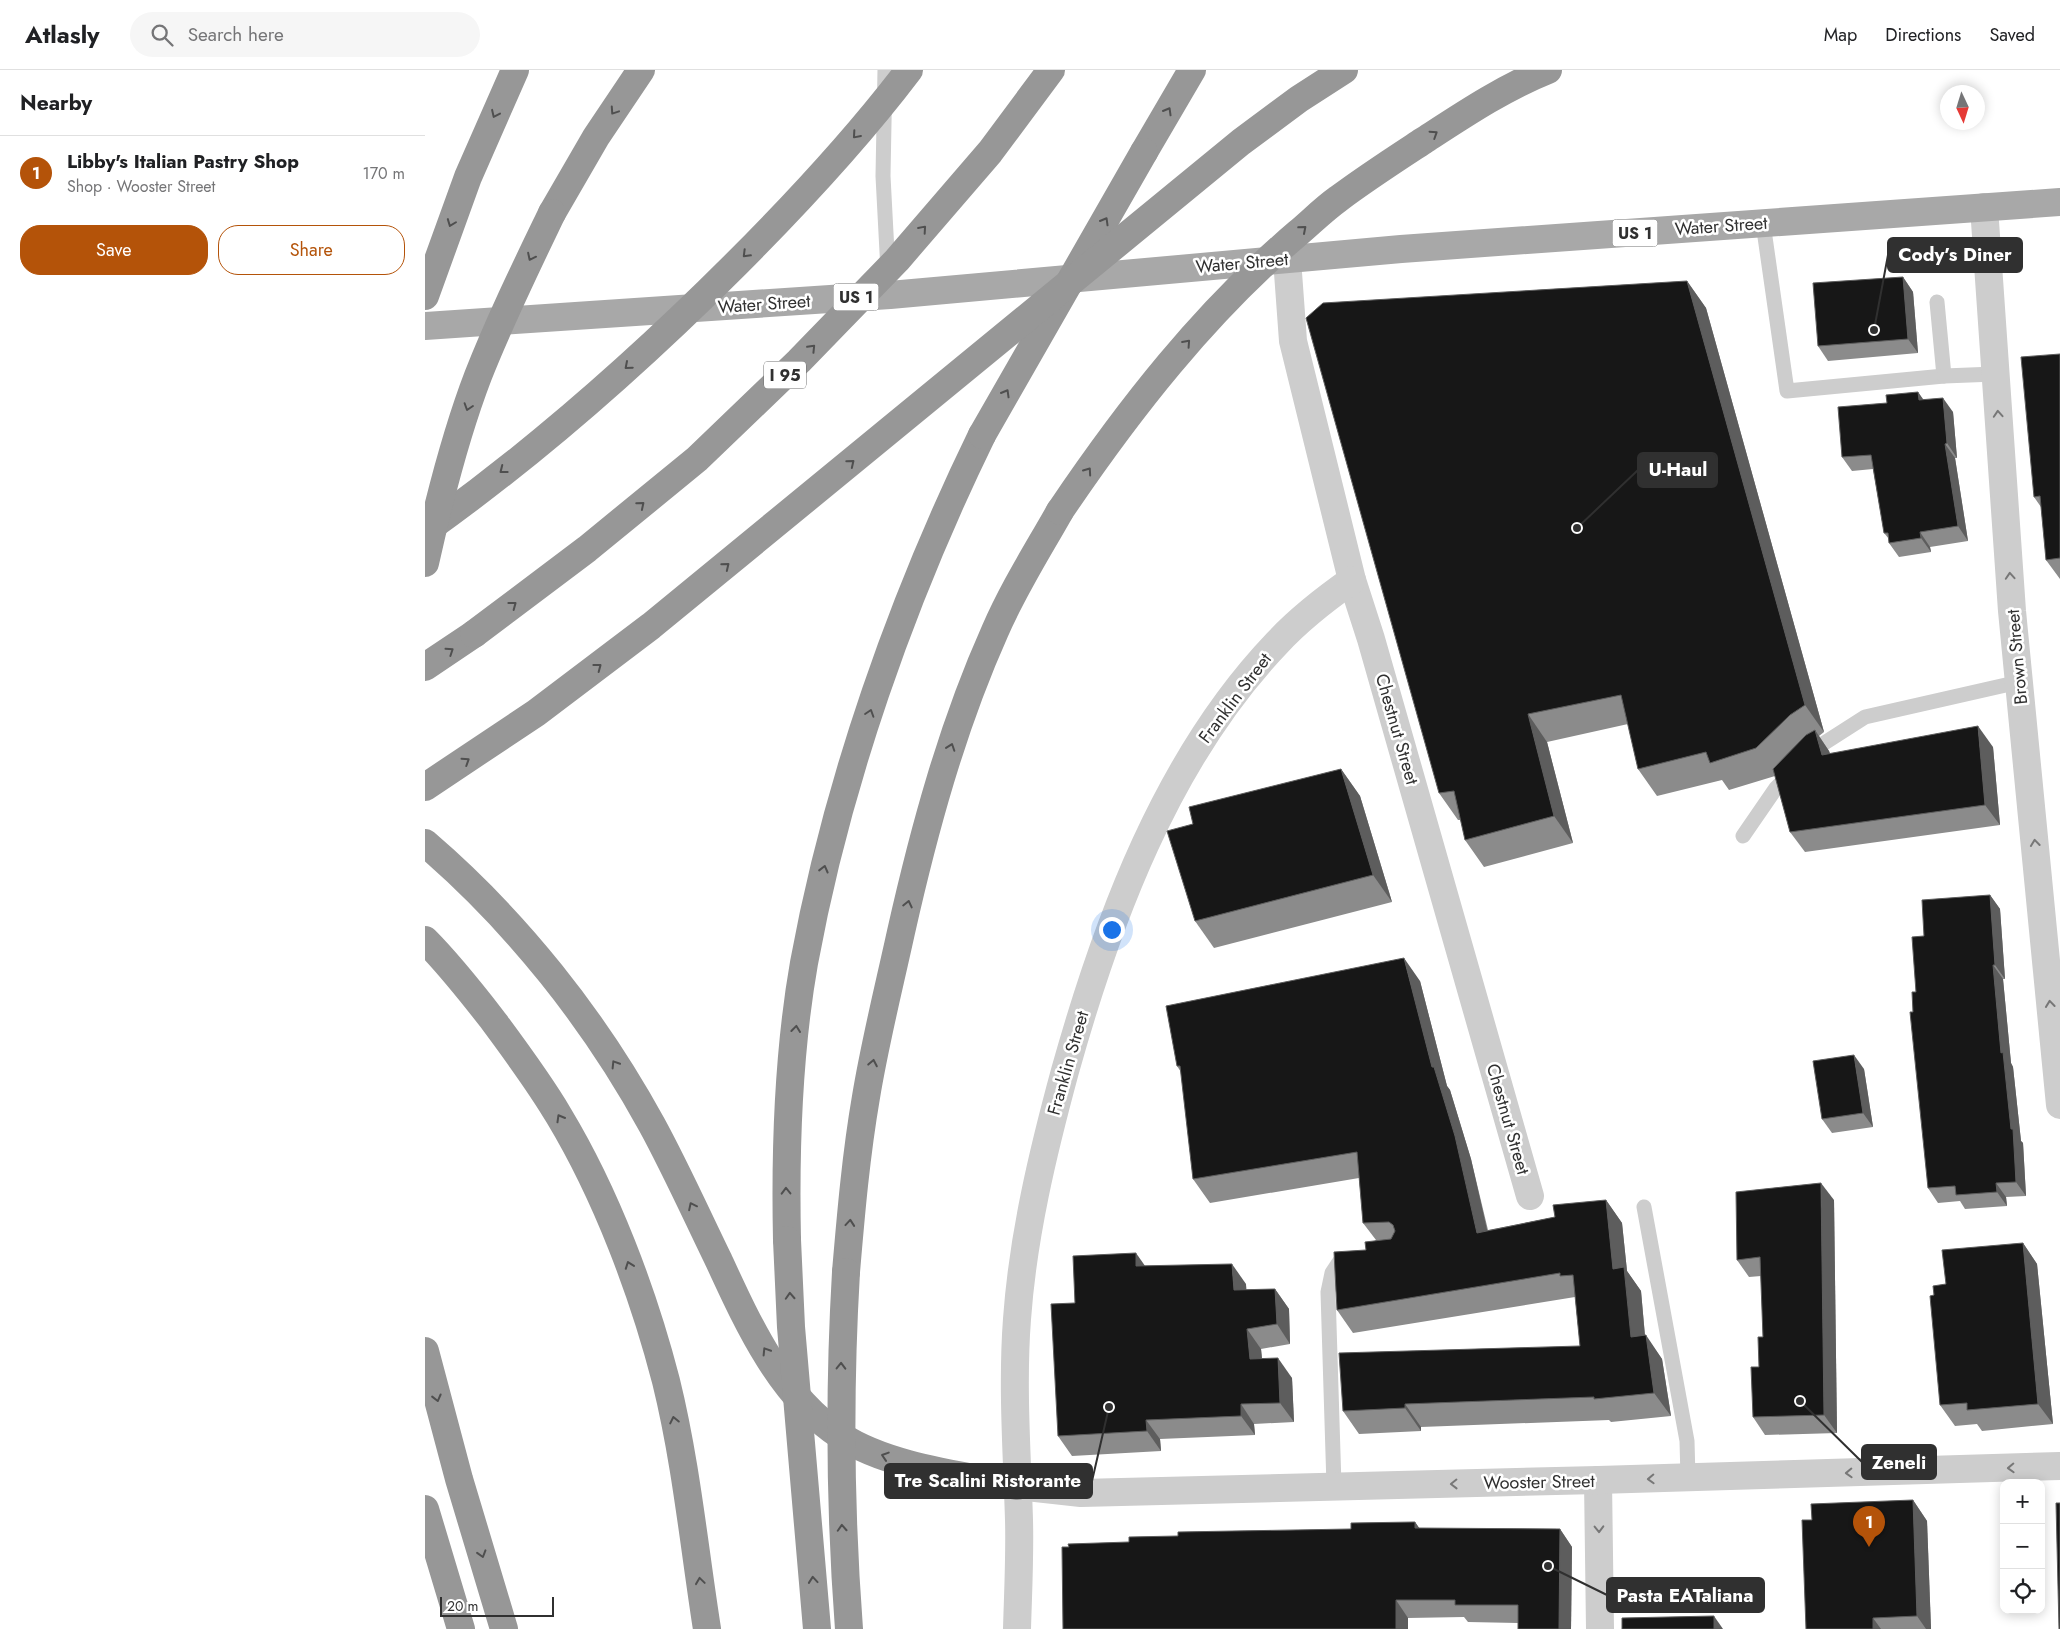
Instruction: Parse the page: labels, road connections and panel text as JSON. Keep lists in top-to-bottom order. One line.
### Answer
{"streets":{"highway":["I 95"],"main road":["Water Street","US 1"],"street":["Brown Street","Franklin Street","Chestnut Street","Wooster Street"]},"crossings":[["Water Street","Brown Street"],["Water Street","Chestnut Street"],["Franklin Street","Chestnut Street"],["Franklin Street","Wooster Street"]],"one_way":["Brown Street","Wooster Street"],"places":["Cody’s Diner","U-Haul","Zeneli","Tre Scalini Ristorante","Pasta EATaliana"],"scale_bar":"20 m","north":"bottom","page":{"header":"Atlasly","search":"Search here","nav":["Map","Directions","Saved"],"heading":"Nearby","list":[{"mark":"1","name":"Libby's Italian Pastry Shop","note":"Shop · Wooster Street","value":"170 m"}],"buttons":["Save","Share"],"map_buttons":["+","−"],"pins":"1","scale":"20 m"}}
